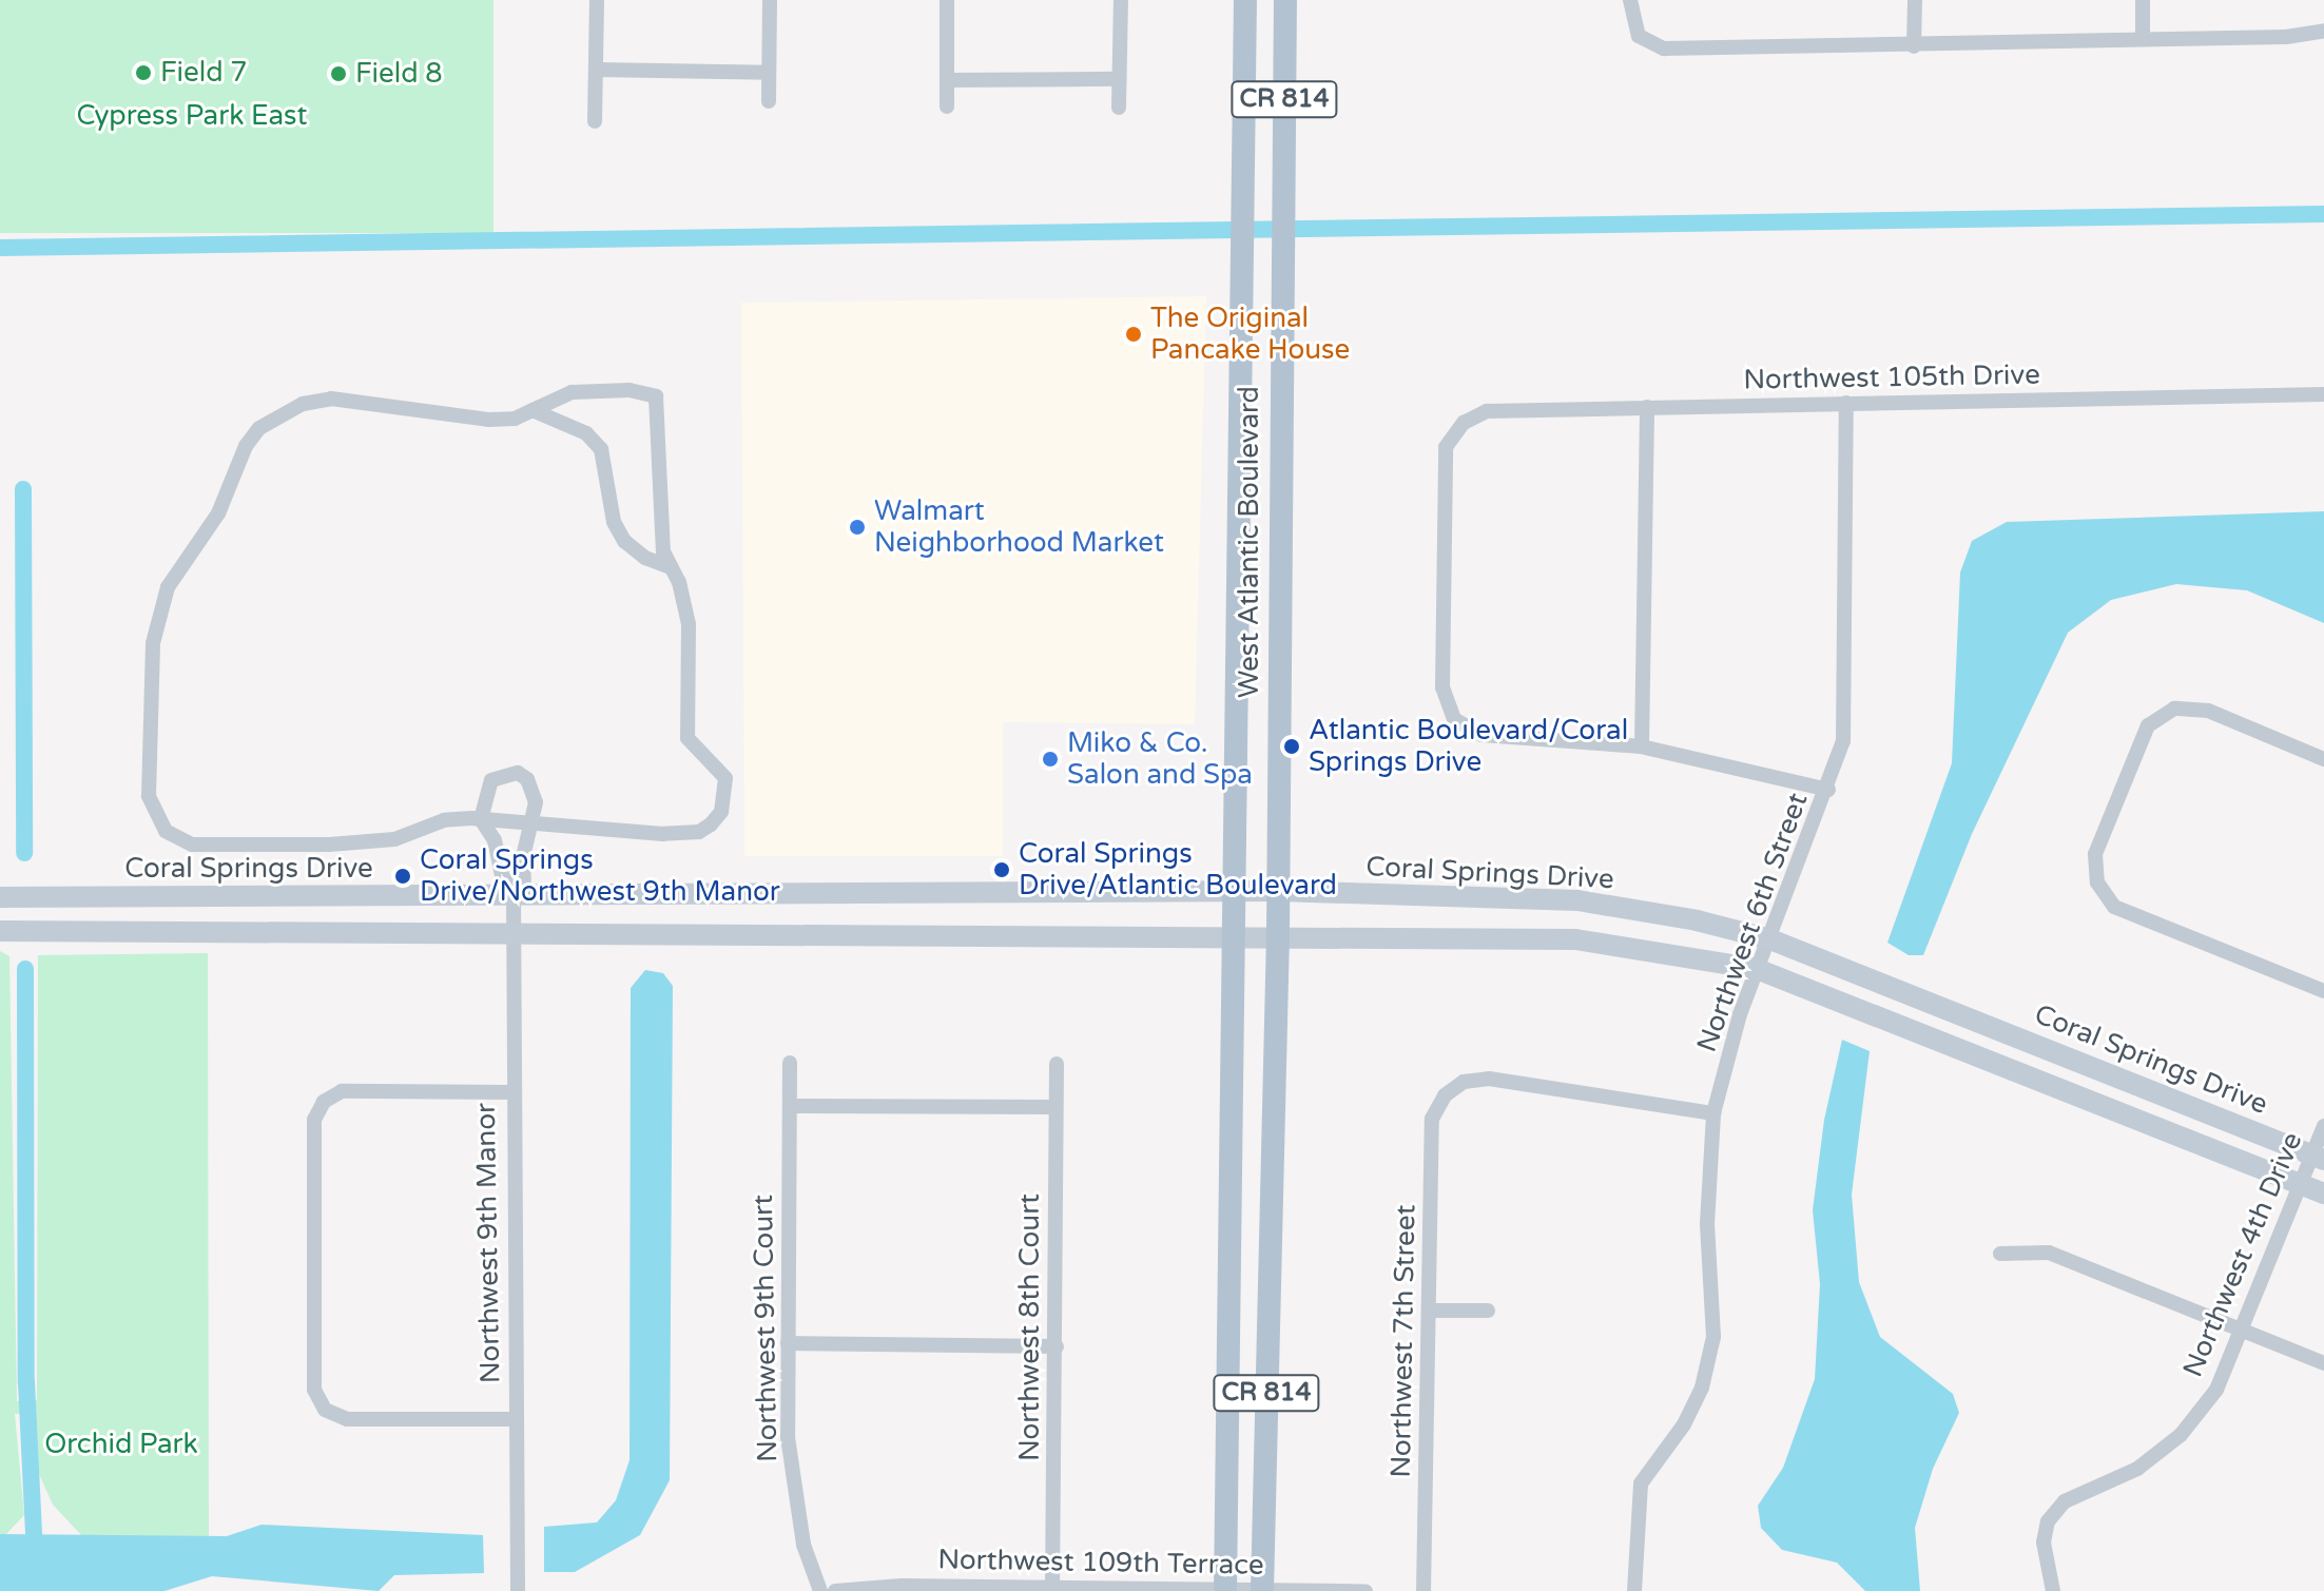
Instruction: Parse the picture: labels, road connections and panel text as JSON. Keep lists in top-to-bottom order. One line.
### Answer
{"streets":{"main road":["CR 814","West Atlantic Boulevard","Coral Springs Drive"],"street":["Northwest 105th Drive","Northwest 6th Street","Northwest 9th Manor","Northwest 4th Drive","Northwest 8th Court","Northwest 9th Court","Northwest 7th Street","Northwest 109th Terrace"]},"crossings":[["Northwest 105th Drive","Northwest 6th Street"],["West Atlantic Boulevard","Coral Springs Drive"],["West Atlantic Boulevard","Northwest 109th Terrace"],["Coral Springs Drive","Northwest 6th Street"],["Coral Springs Drive","Northwest 9th Manor"],["Coral Springs Drive","Northwest 4th Drive"],["Northwest 6th Street","Northwest 7th Street"],["Northwest 8th Court","Northwest 109th Terrace"]],"parks":["Cypress Park East","Orchid Park"],"places":["Field 7","Field 8","The Original Pancake House","Walmart Neighborhood Market","Atlantic Boulevard/Coral Springs Drive","Miko & Co. Salon and Spa","Coral Springs Drive/Atlantic Boulevard","Coral Springs Drive/Northwest 9th Manor"]}
